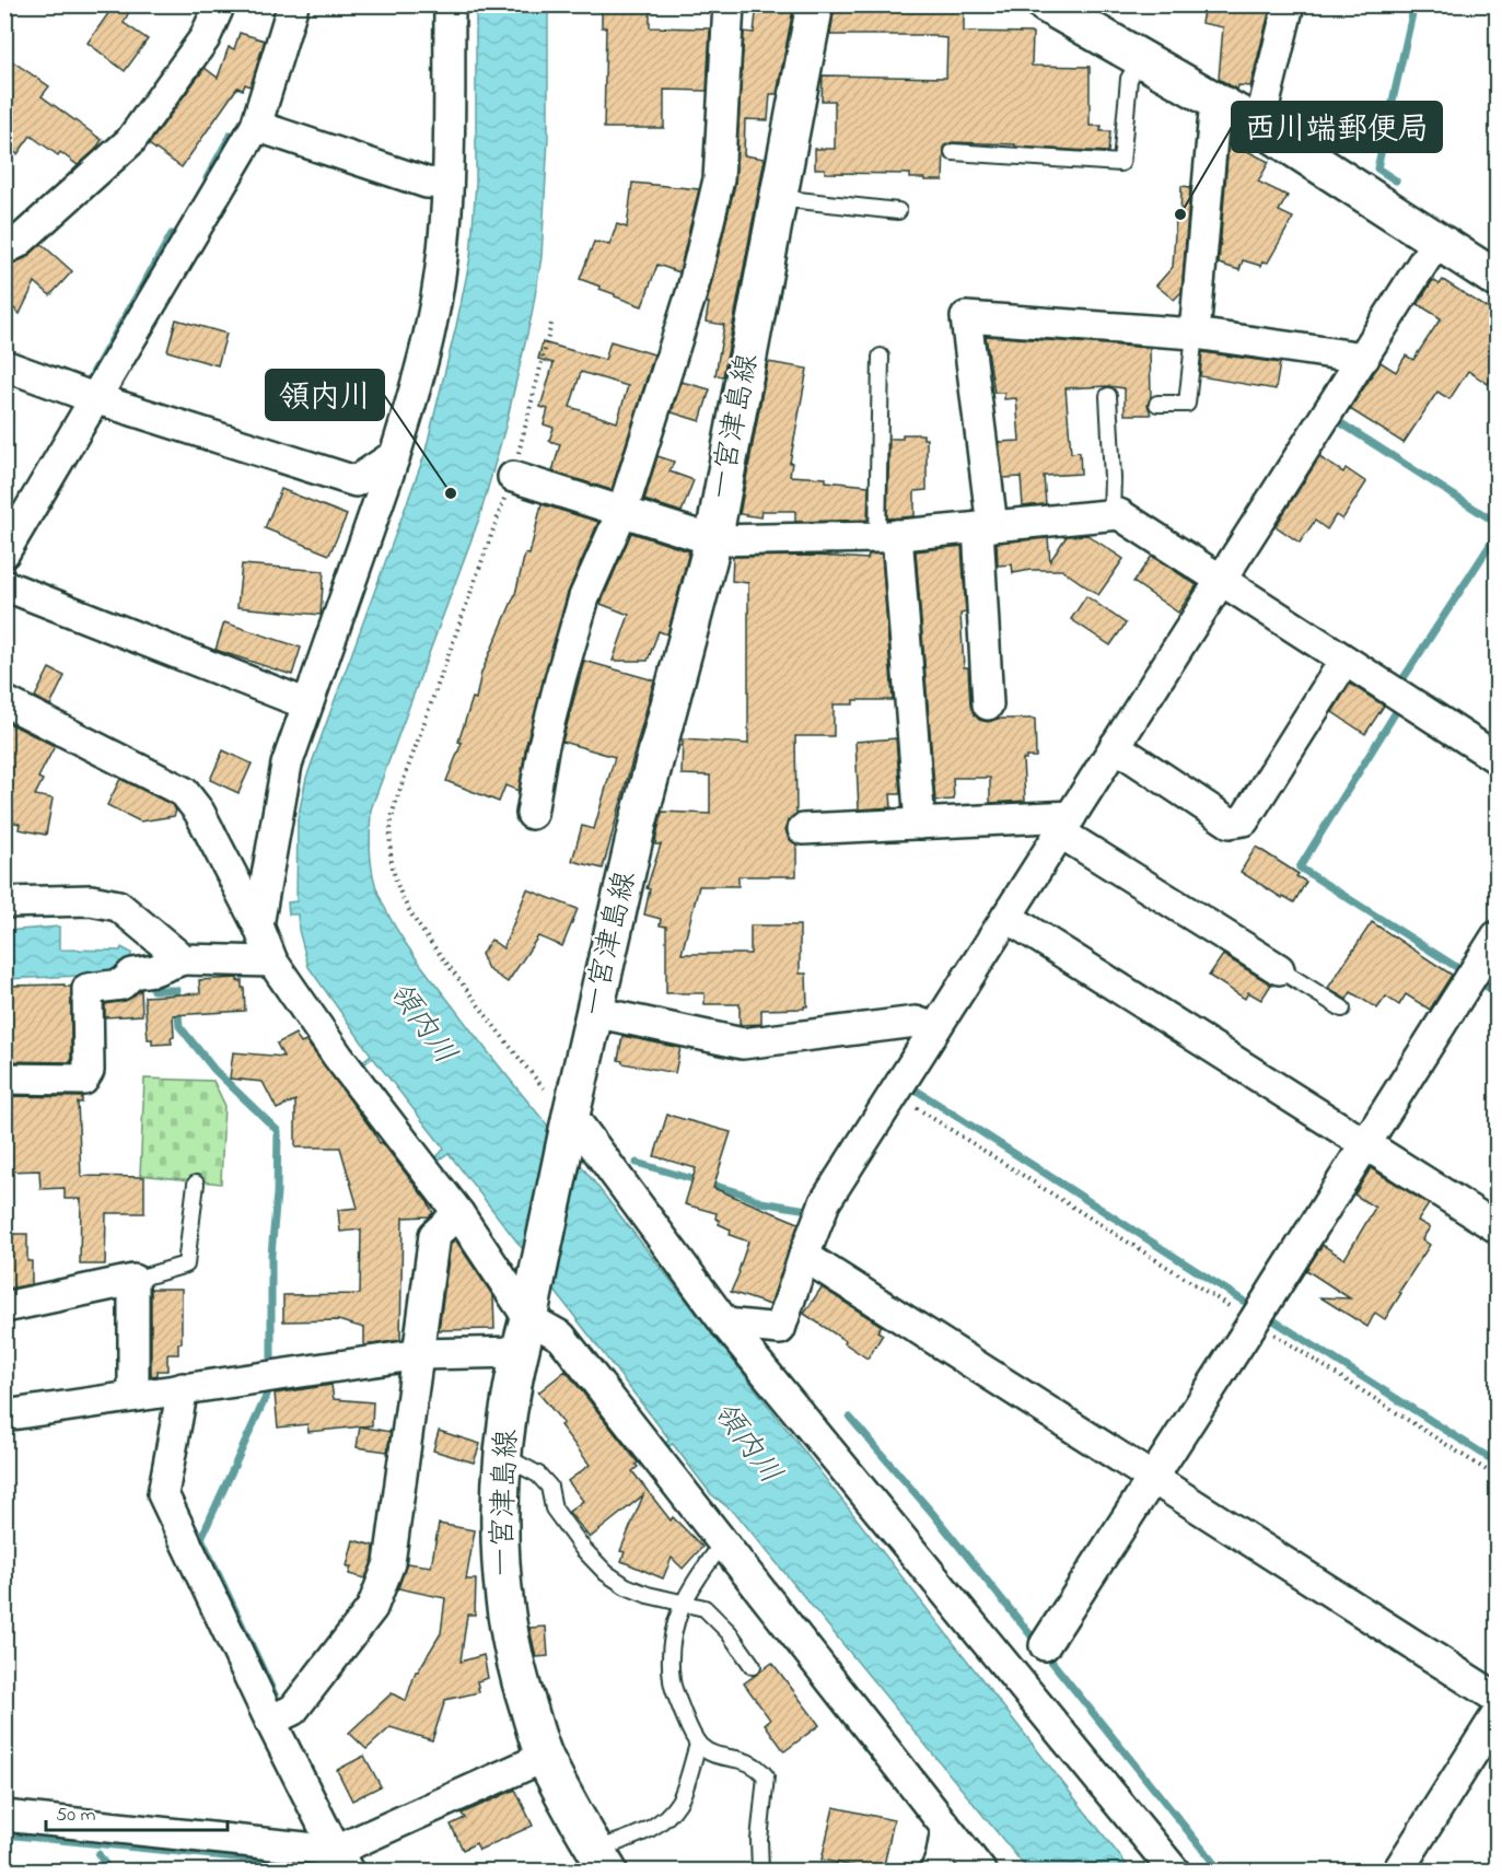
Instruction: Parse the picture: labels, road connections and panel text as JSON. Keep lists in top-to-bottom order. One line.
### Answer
{"streets":{"main road":["一宮津島線"]},"water":["領内川"],"places":["西川端郵便局","領内川"],"scale_bar":"50 m"}
